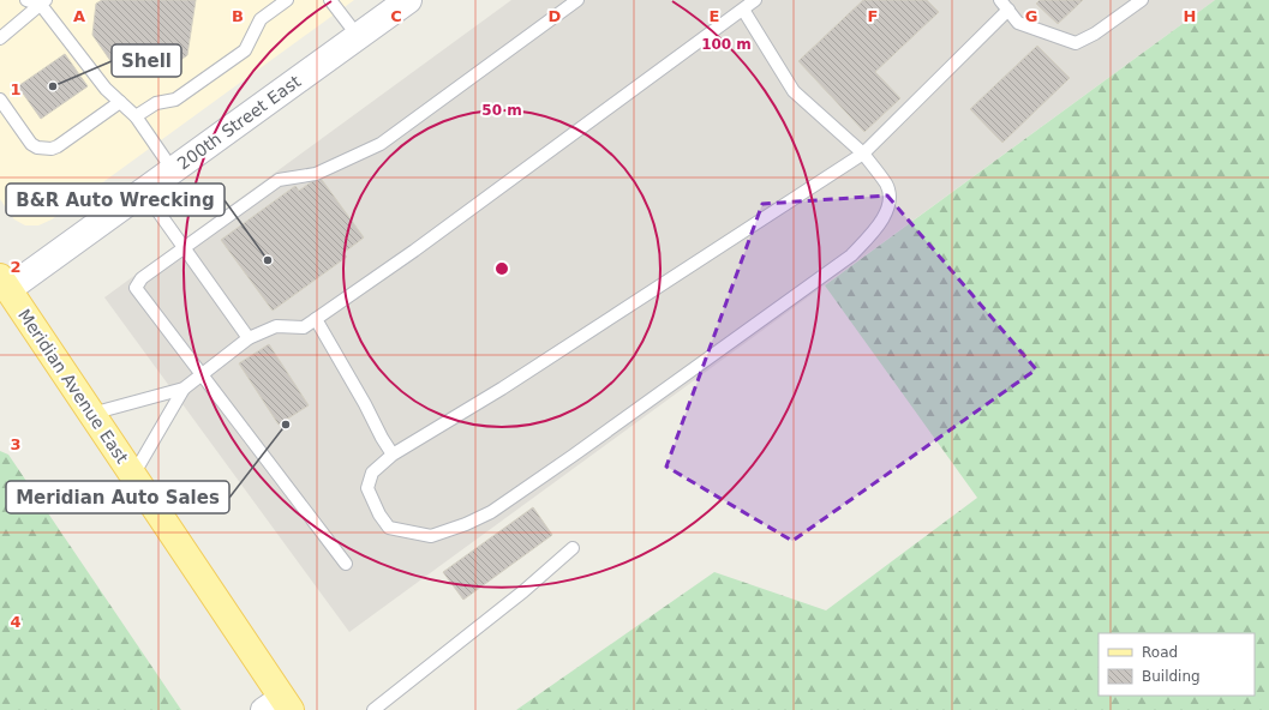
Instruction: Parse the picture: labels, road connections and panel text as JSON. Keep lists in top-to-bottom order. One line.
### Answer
{"streets":{"main road":["Meridian Avenue East"],"street":["200th Street East"]},"crossings":[["200th Street East","Meridian Avenue East"]],"places":["Shell","B&R Auto Wrecking","Meridian Auto Sales"],"legend":["Road","Building"],"grid":{"columns":["A","B","C","D","E","F","G","H"],"rows":["1","2","3","4"]},"rings":["100 m","50 m"]}
